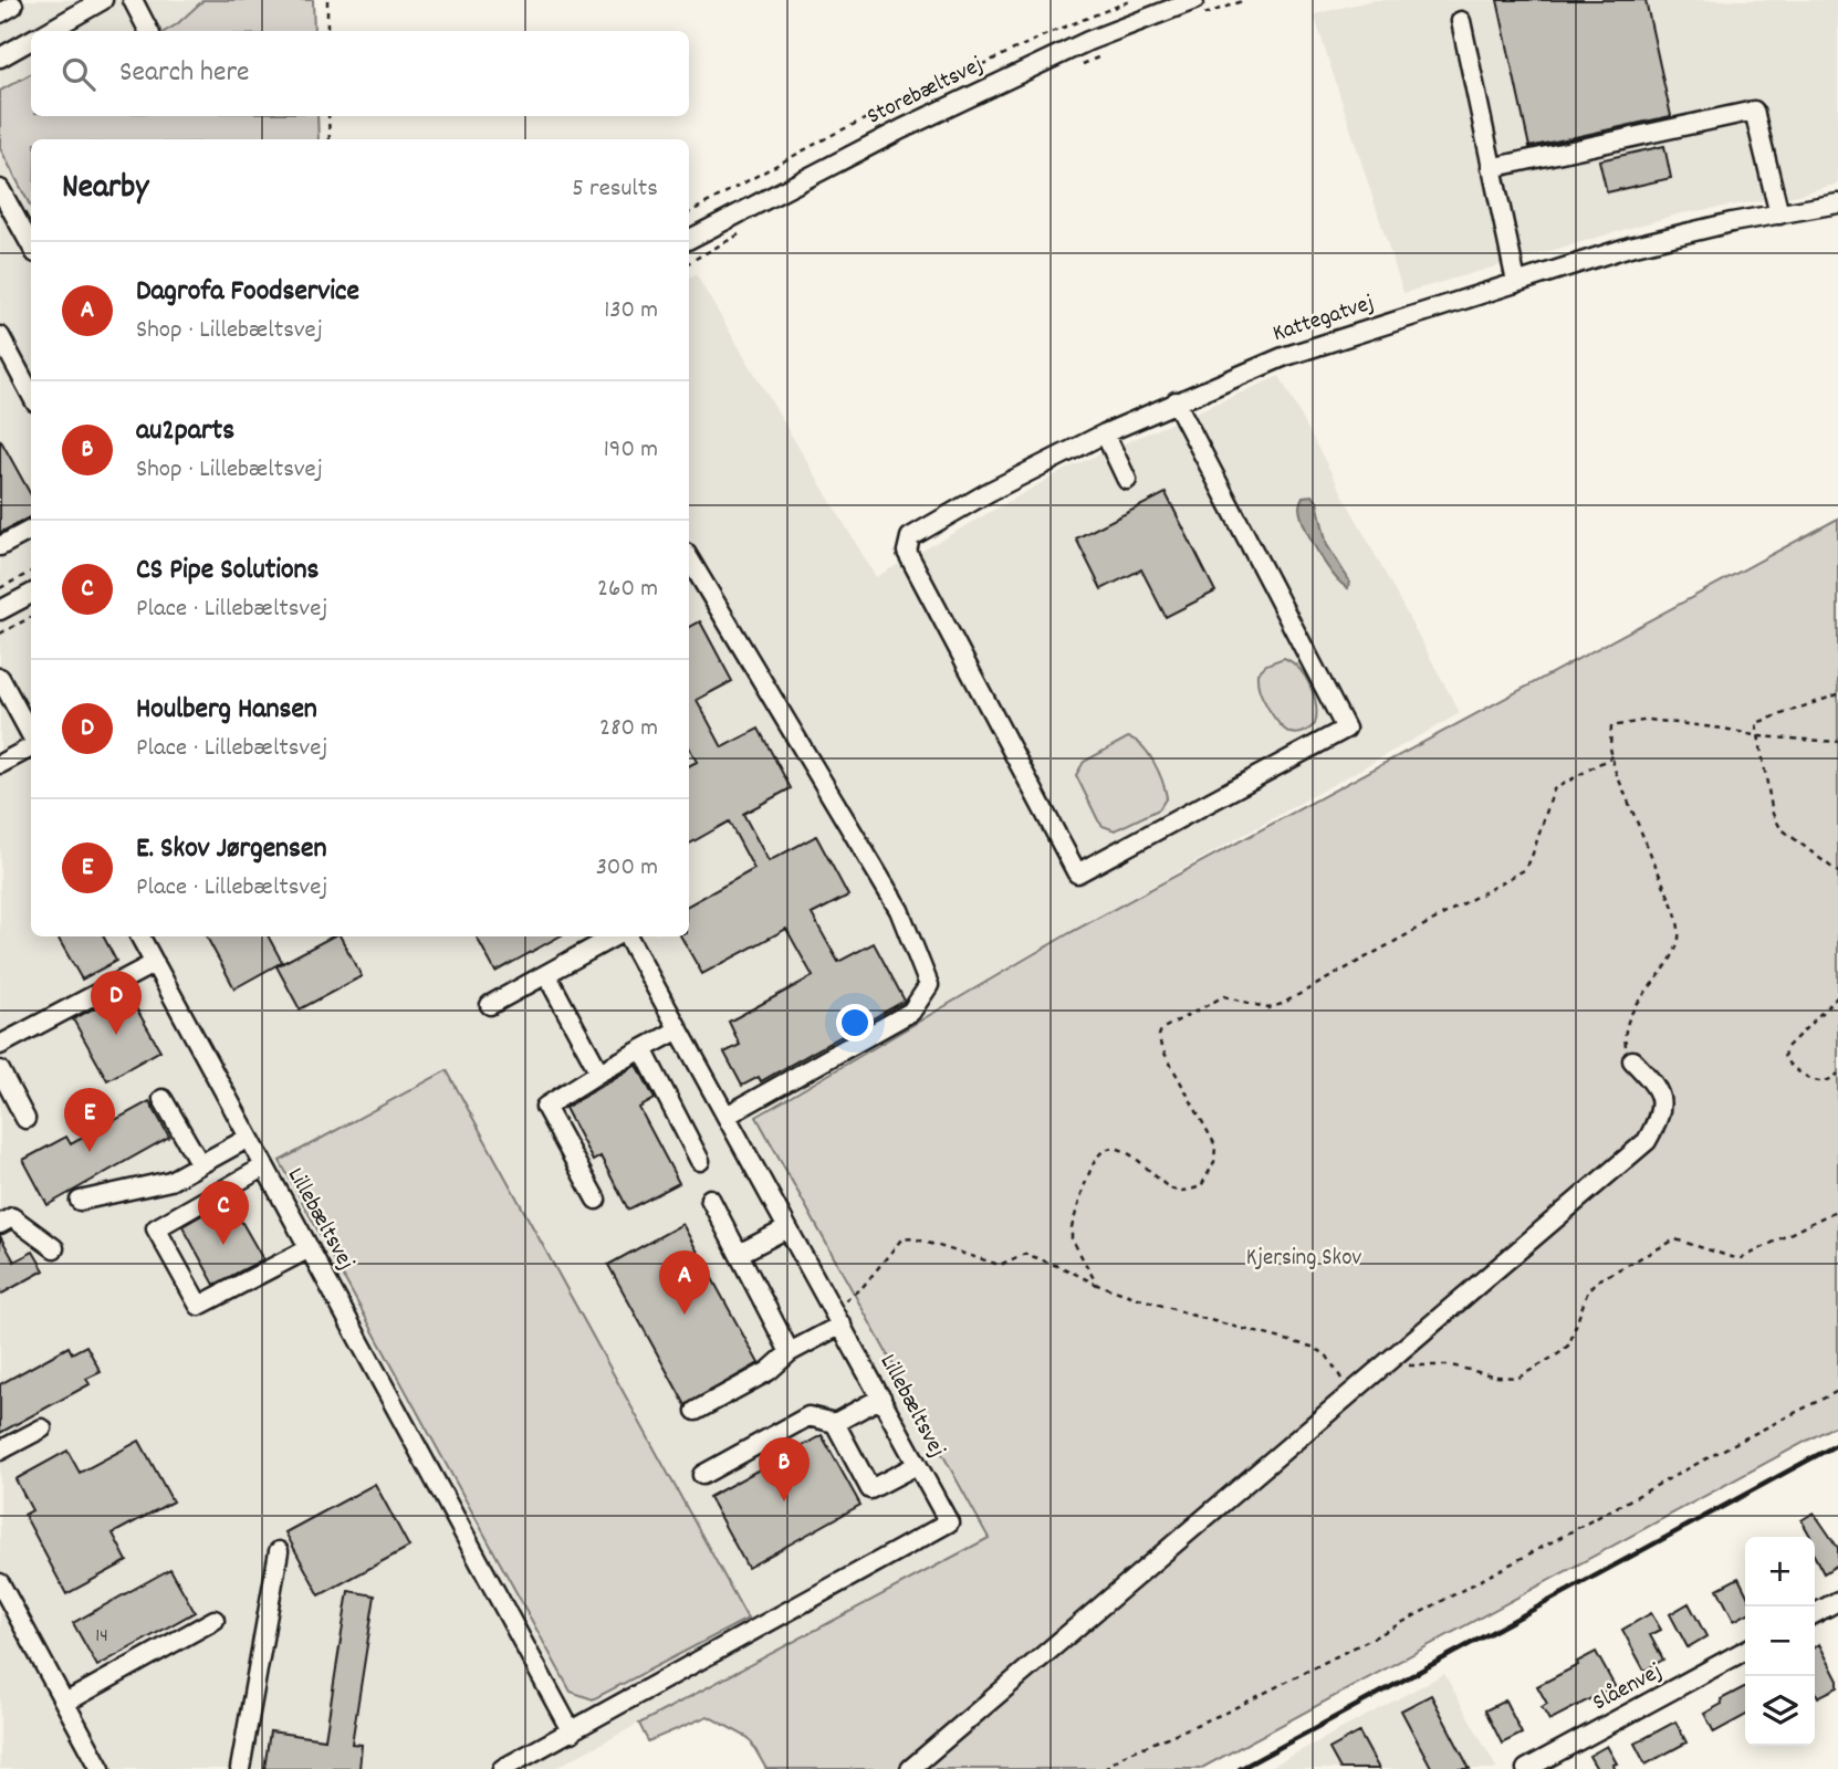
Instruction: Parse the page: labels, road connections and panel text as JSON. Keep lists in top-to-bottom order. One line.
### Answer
{"streets":{"street":["Storebæltsvej","Kattegatvej","Lillebæltsvej","Slåenvej"]},"parks":["Kjersing Skov"],"house_numbers":["14"],"page":{"search":"Search here","heading":["Nearby","5 results"],"list":[{"mark":"A","name":"Dagrofa Foodservice","note":"Shop · Lillebæltsvej","value":"130 m"},{"mark":"B","name":"au2parts","note":"Shop · Lillebæltsvej","value":"190 m"},{"mark":"C","name":"CS Pipe Solutions","note":"Place · Lillebæltsvej","value":"260 m"},{"mark":"D","name":"Houlberg Hansen","note":"Place · Lillebæltsvej","value":"280 m"},{"mark":"E","name":"E. Skov Jørgensen","note":"Place · Lillebæltsvej","value":"300 m"}],"pins":["D","E","C","A","B"],"map_buttons":["+","−"]}}
